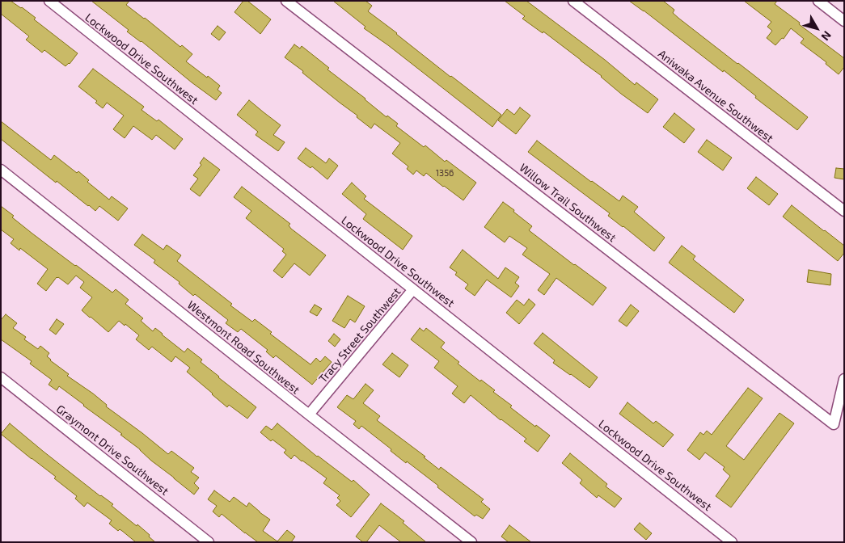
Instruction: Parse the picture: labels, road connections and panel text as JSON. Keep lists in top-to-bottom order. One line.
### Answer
{"streets":{"street":["Lockwood Drive Southwest","Aniwaka Avenue Southwest","Willow Trail Southwest","Tracy Street Southwest","Westmont Road Southwest","Graymont Drive Southwest"]},"crossings":[["Lockwood Drive Southwest","Tracy Street Southwest"],["Tracy Street Southwest","Westmont Road Southwest"]],"house_numbers":["1356"],"north":"bottom right"}
